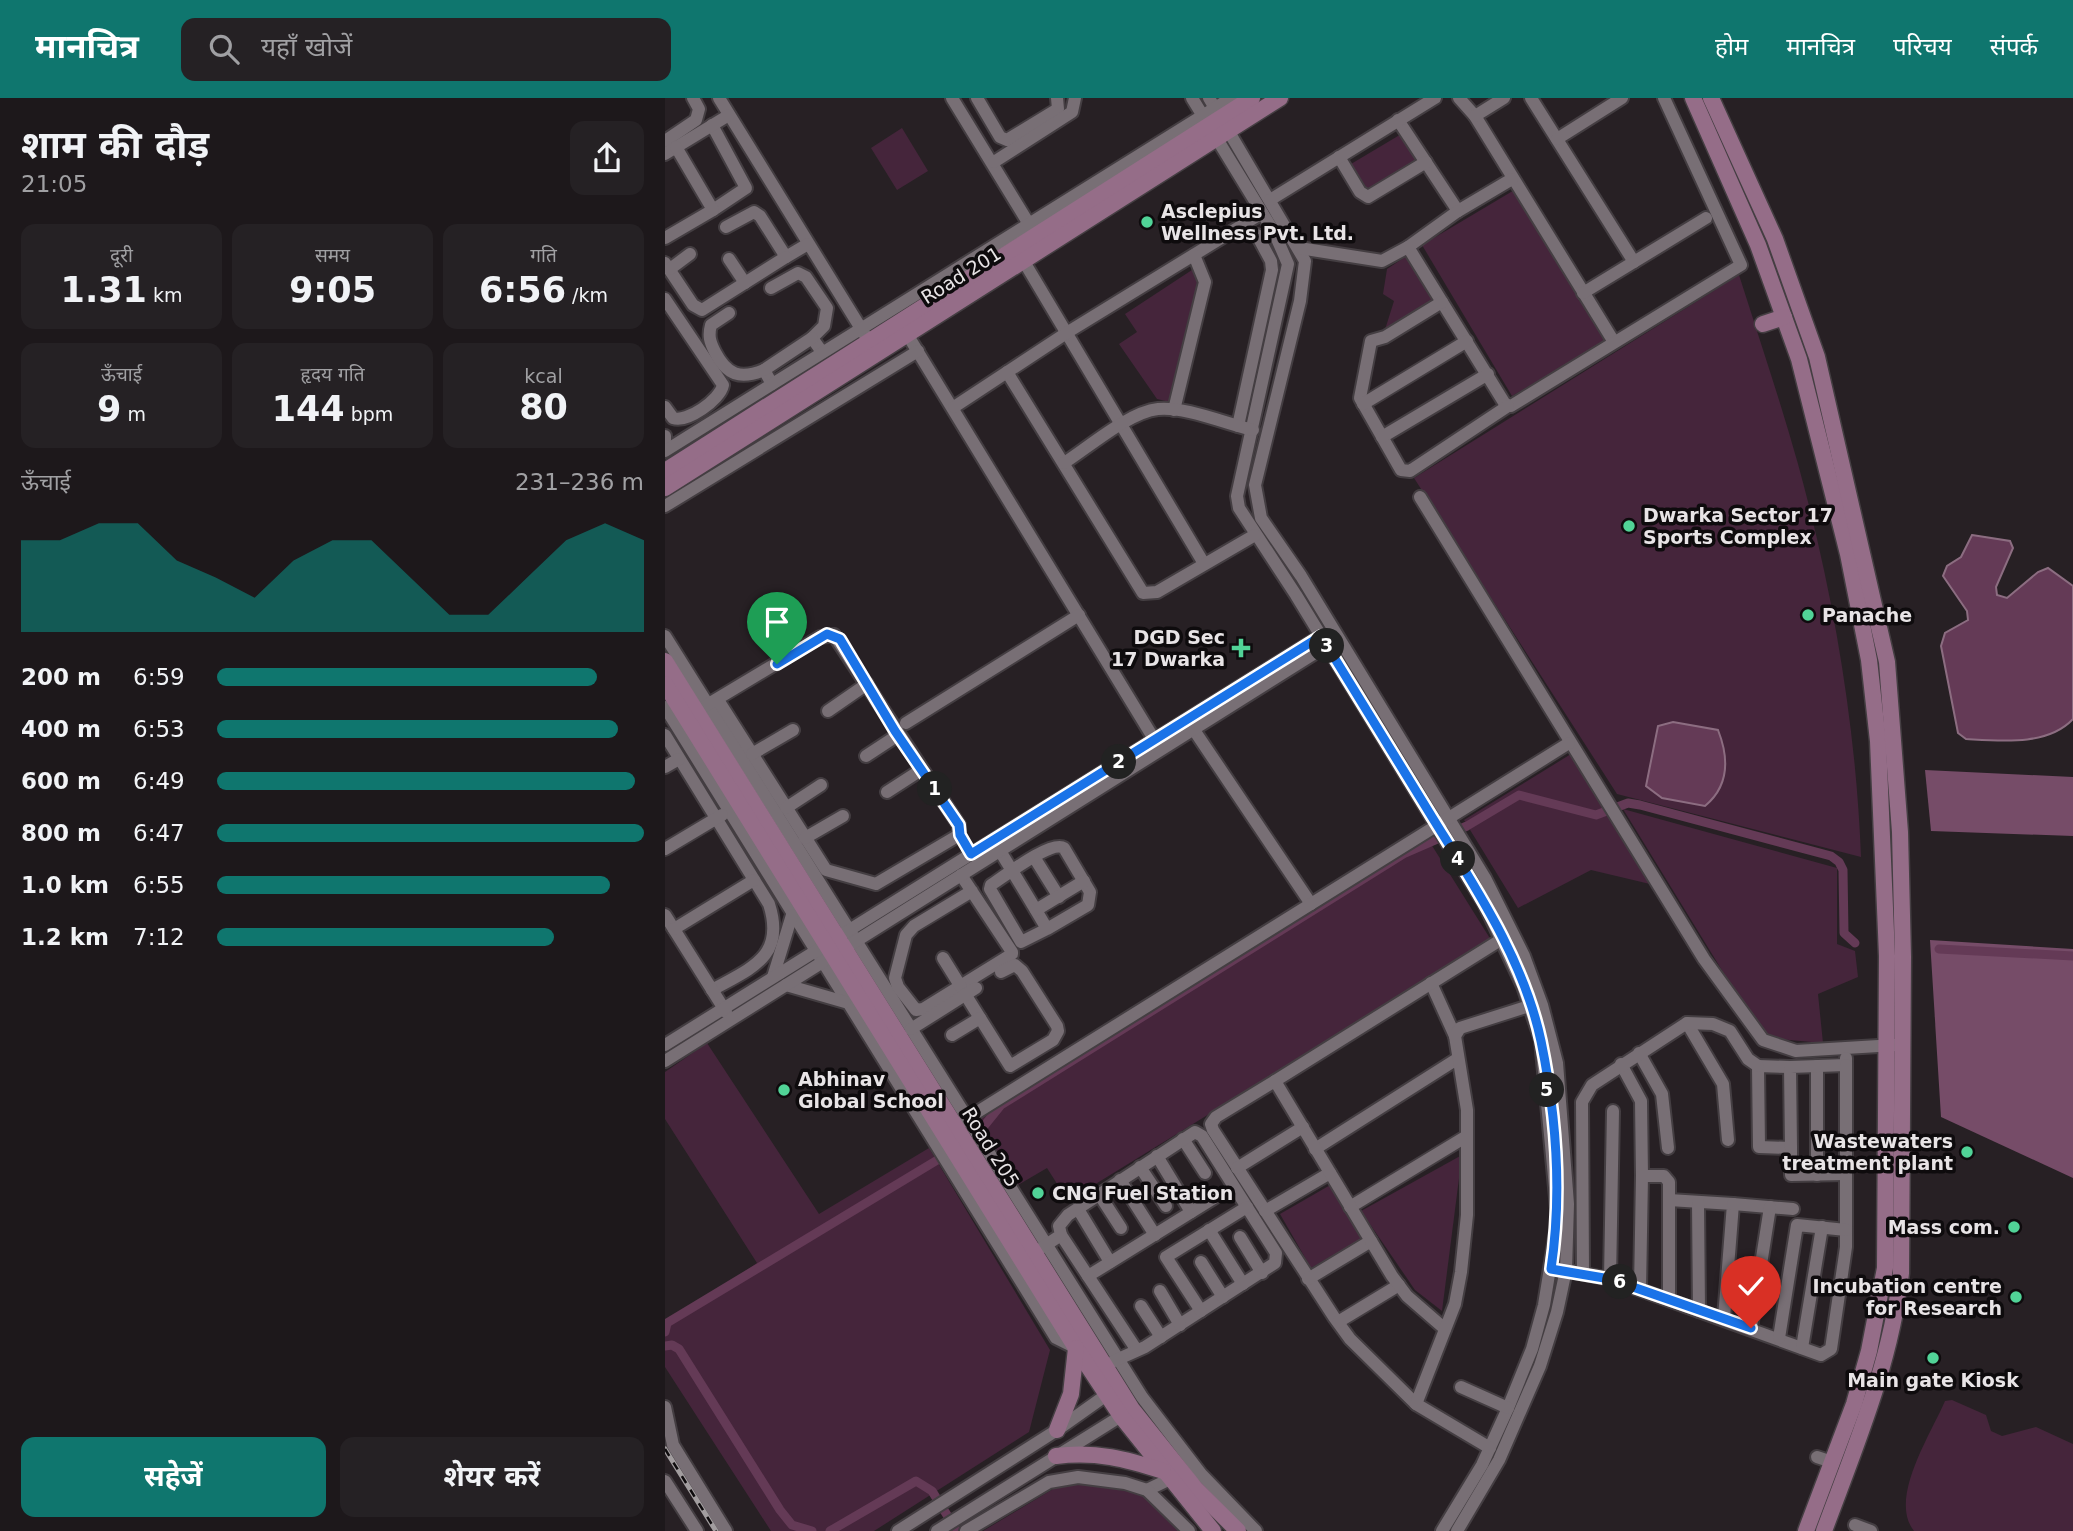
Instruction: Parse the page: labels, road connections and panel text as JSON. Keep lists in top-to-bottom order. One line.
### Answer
{"streets":{"main road":["Road 201","Road 205"]},"places":{"other":["Asclepius Wellness Pvt. Ltd.","Dwarka Sector 17 Sports Complex","Panache","Abhinav Global School","Wastewaters treatment plant","CNG Fuel Station","Mass com.","Incubation centre for Research","Main gate Kiosk"],"health":["DGD Sec 17 Dwarka"]},"page":{"header":"मानचित्र","search":"यहाँ खोजें","nav":["होम","मानचित्र","परिचय","संपर्क"],"heading":["शाम की दौड़","21:05"],"stats":[["दूरी","1.31 km"],["समय","9:05"],["गति","6:56 /km"],["ऊँचाई","9 m"],["हृदय गति","144 bpm"],["kcal","80"]],"chart":["ऊँचाई","231–236 m"],"pins":["3","2","1","4","5","6"],"list":[{"name":"200 m","note":"6:59"},{"name":"400 m","note":"6:53"},{"name":"600 m","note":"6:49"},{"name":"800 m","note":"6:47"},{"name":"1.0 km","note":"6:55"},{"name":"1.2 km","note":"7:12"}],"buttons":["सहेजें","शेयर करें"]}}
